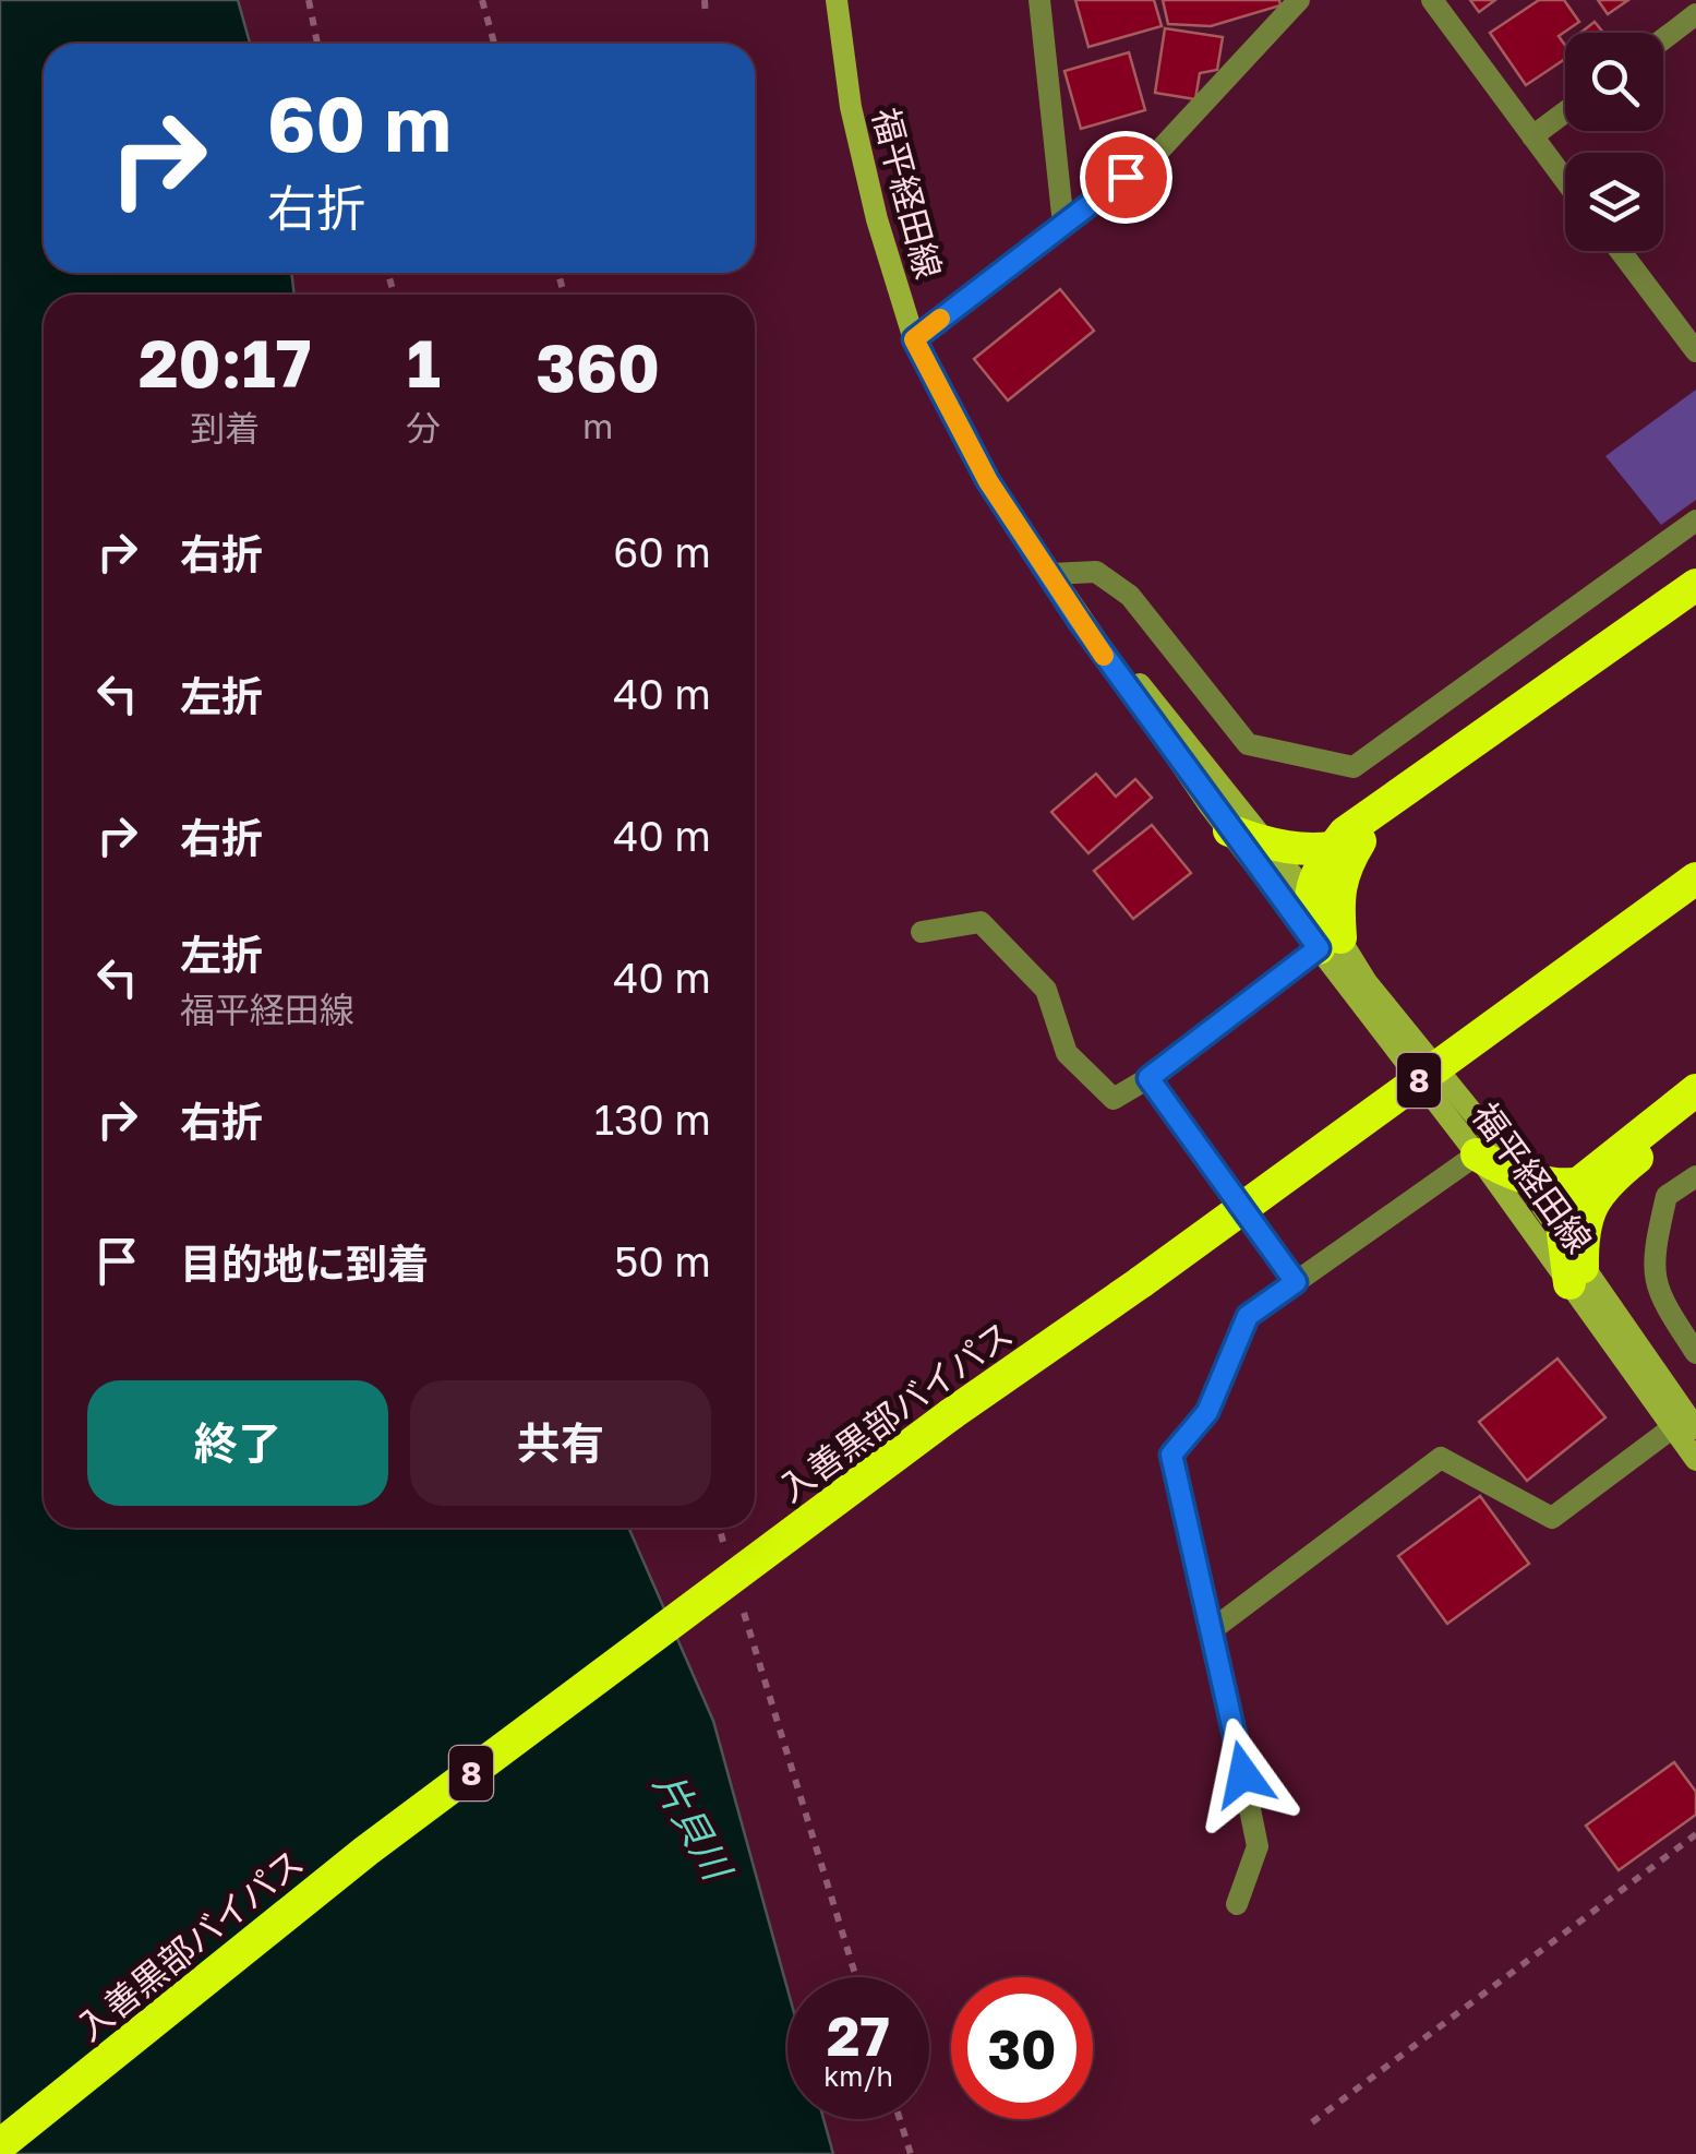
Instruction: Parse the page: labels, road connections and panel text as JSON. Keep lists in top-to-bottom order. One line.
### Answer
{"streets":{"highway":["8","入善黒部バイパス"],"main road":["福平経田線"]},"water":["片貝川"],"page":{"turn":["60 m","右折"],"eta":["20:17","到着","1","分","360","m"],"list":[{"name":"右折","value":"60 m"},{"name":"左折","value":"40 m"},{"name":"右折","value":"40 m"},{"name":"左折","note":"福平経田線","value":"40 m"},{"name":"右折","value":"130 m"},{"name":"目的地に到着","value":"50 m"}],"buttons":["終了","共有"],"speed":"27 km/h","limit":"30"}}
